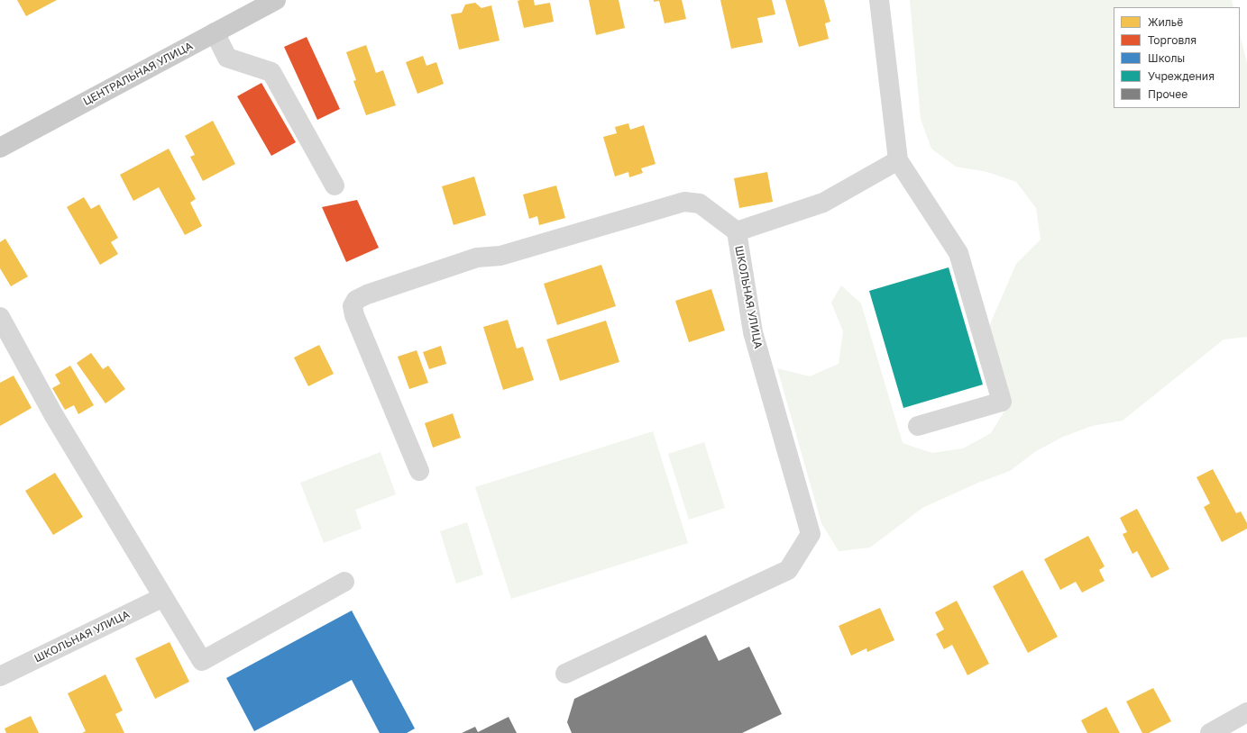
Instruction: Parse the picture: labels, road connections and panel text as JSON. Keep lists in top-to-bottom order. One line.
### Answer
{"streets":{"main road":["ЦЕНТРАЛЬНАЯ УЛИЦА"],"street":["ШКОЛЬНАЯ УЛИЦА"]},"legend":["Жильё","Торговля","Школы","Учреждения","Прочее"]}
